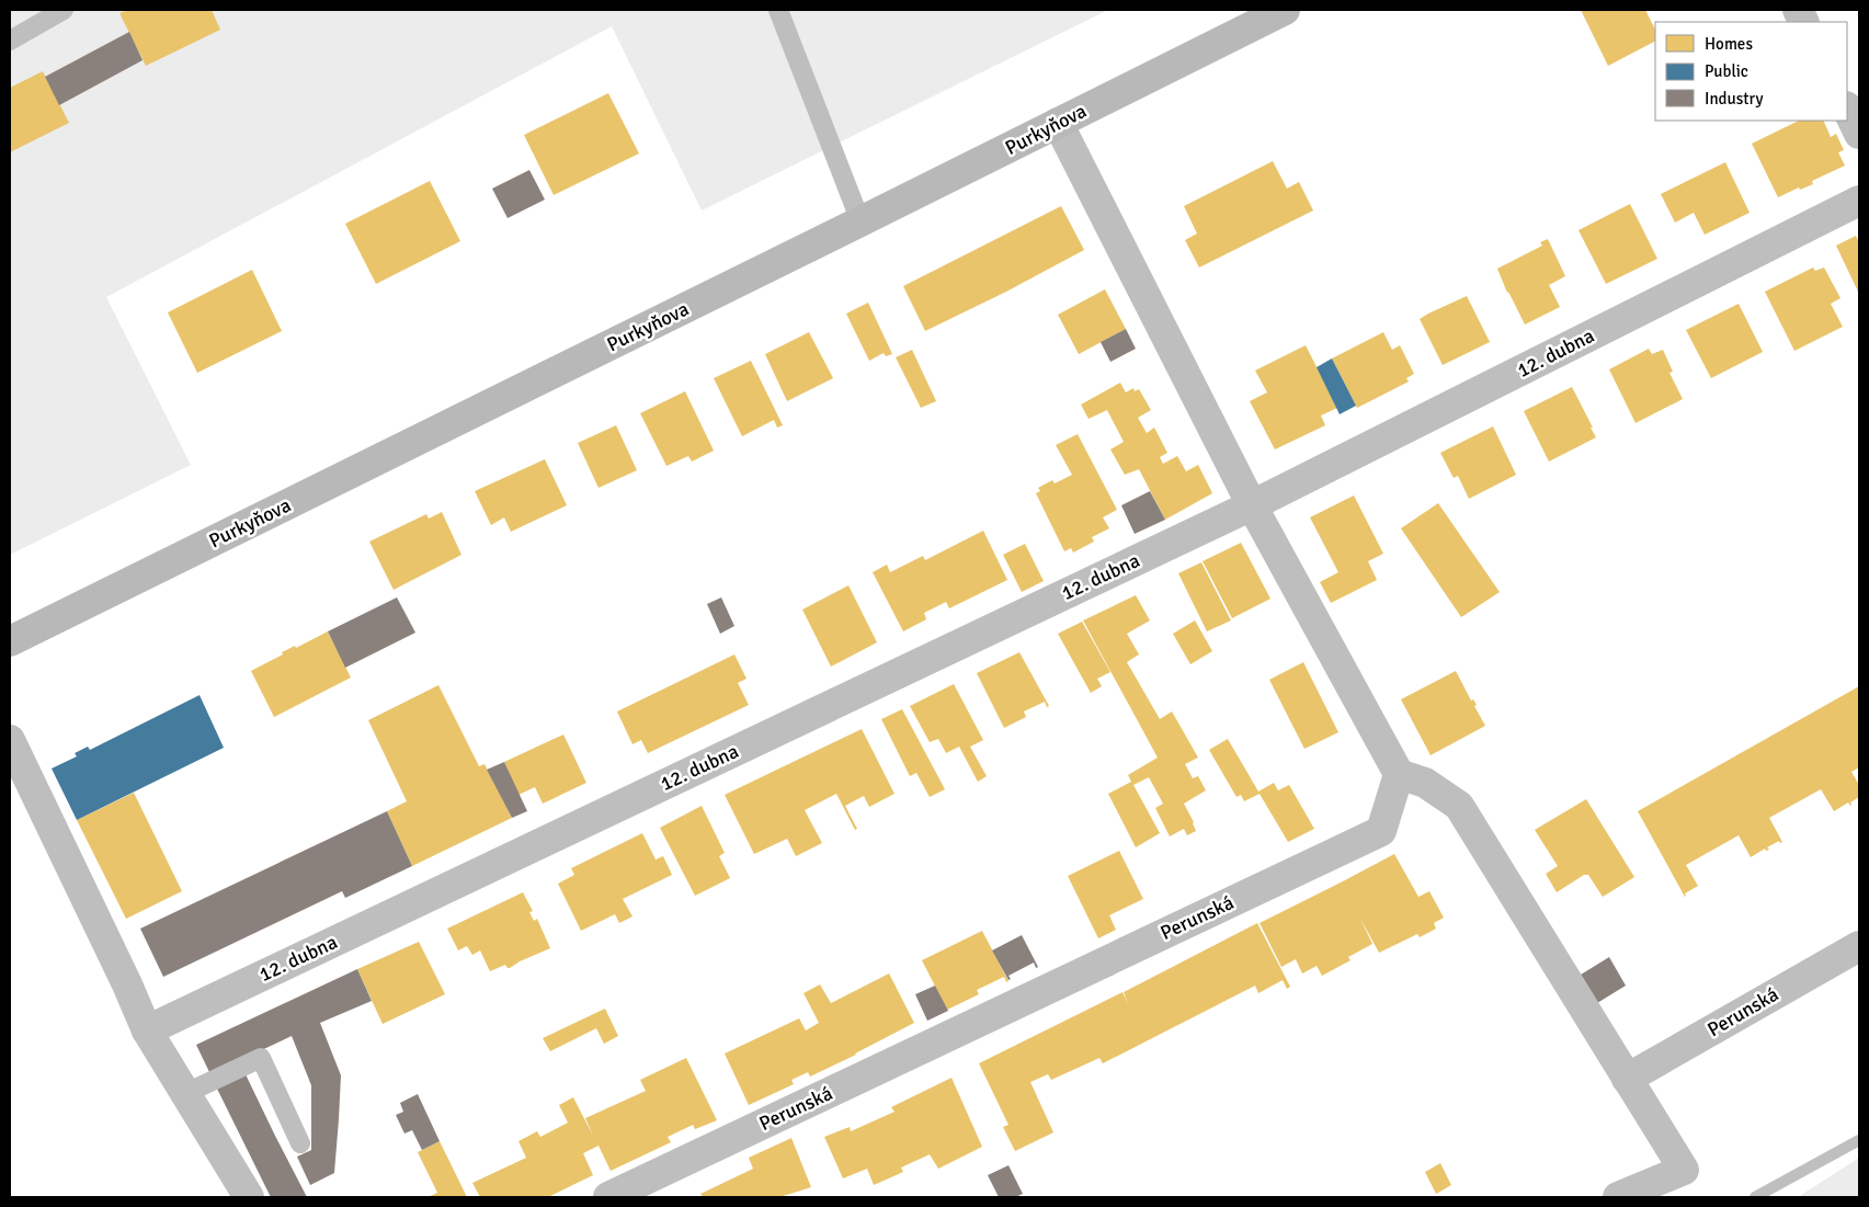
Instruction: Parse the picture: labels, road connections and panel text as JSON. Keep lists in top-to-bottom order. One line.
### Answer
{"streets":{"street":["Purkyňova","12. dubna","Perunská"]},"legend":["Homes","Public","Industry"]}
